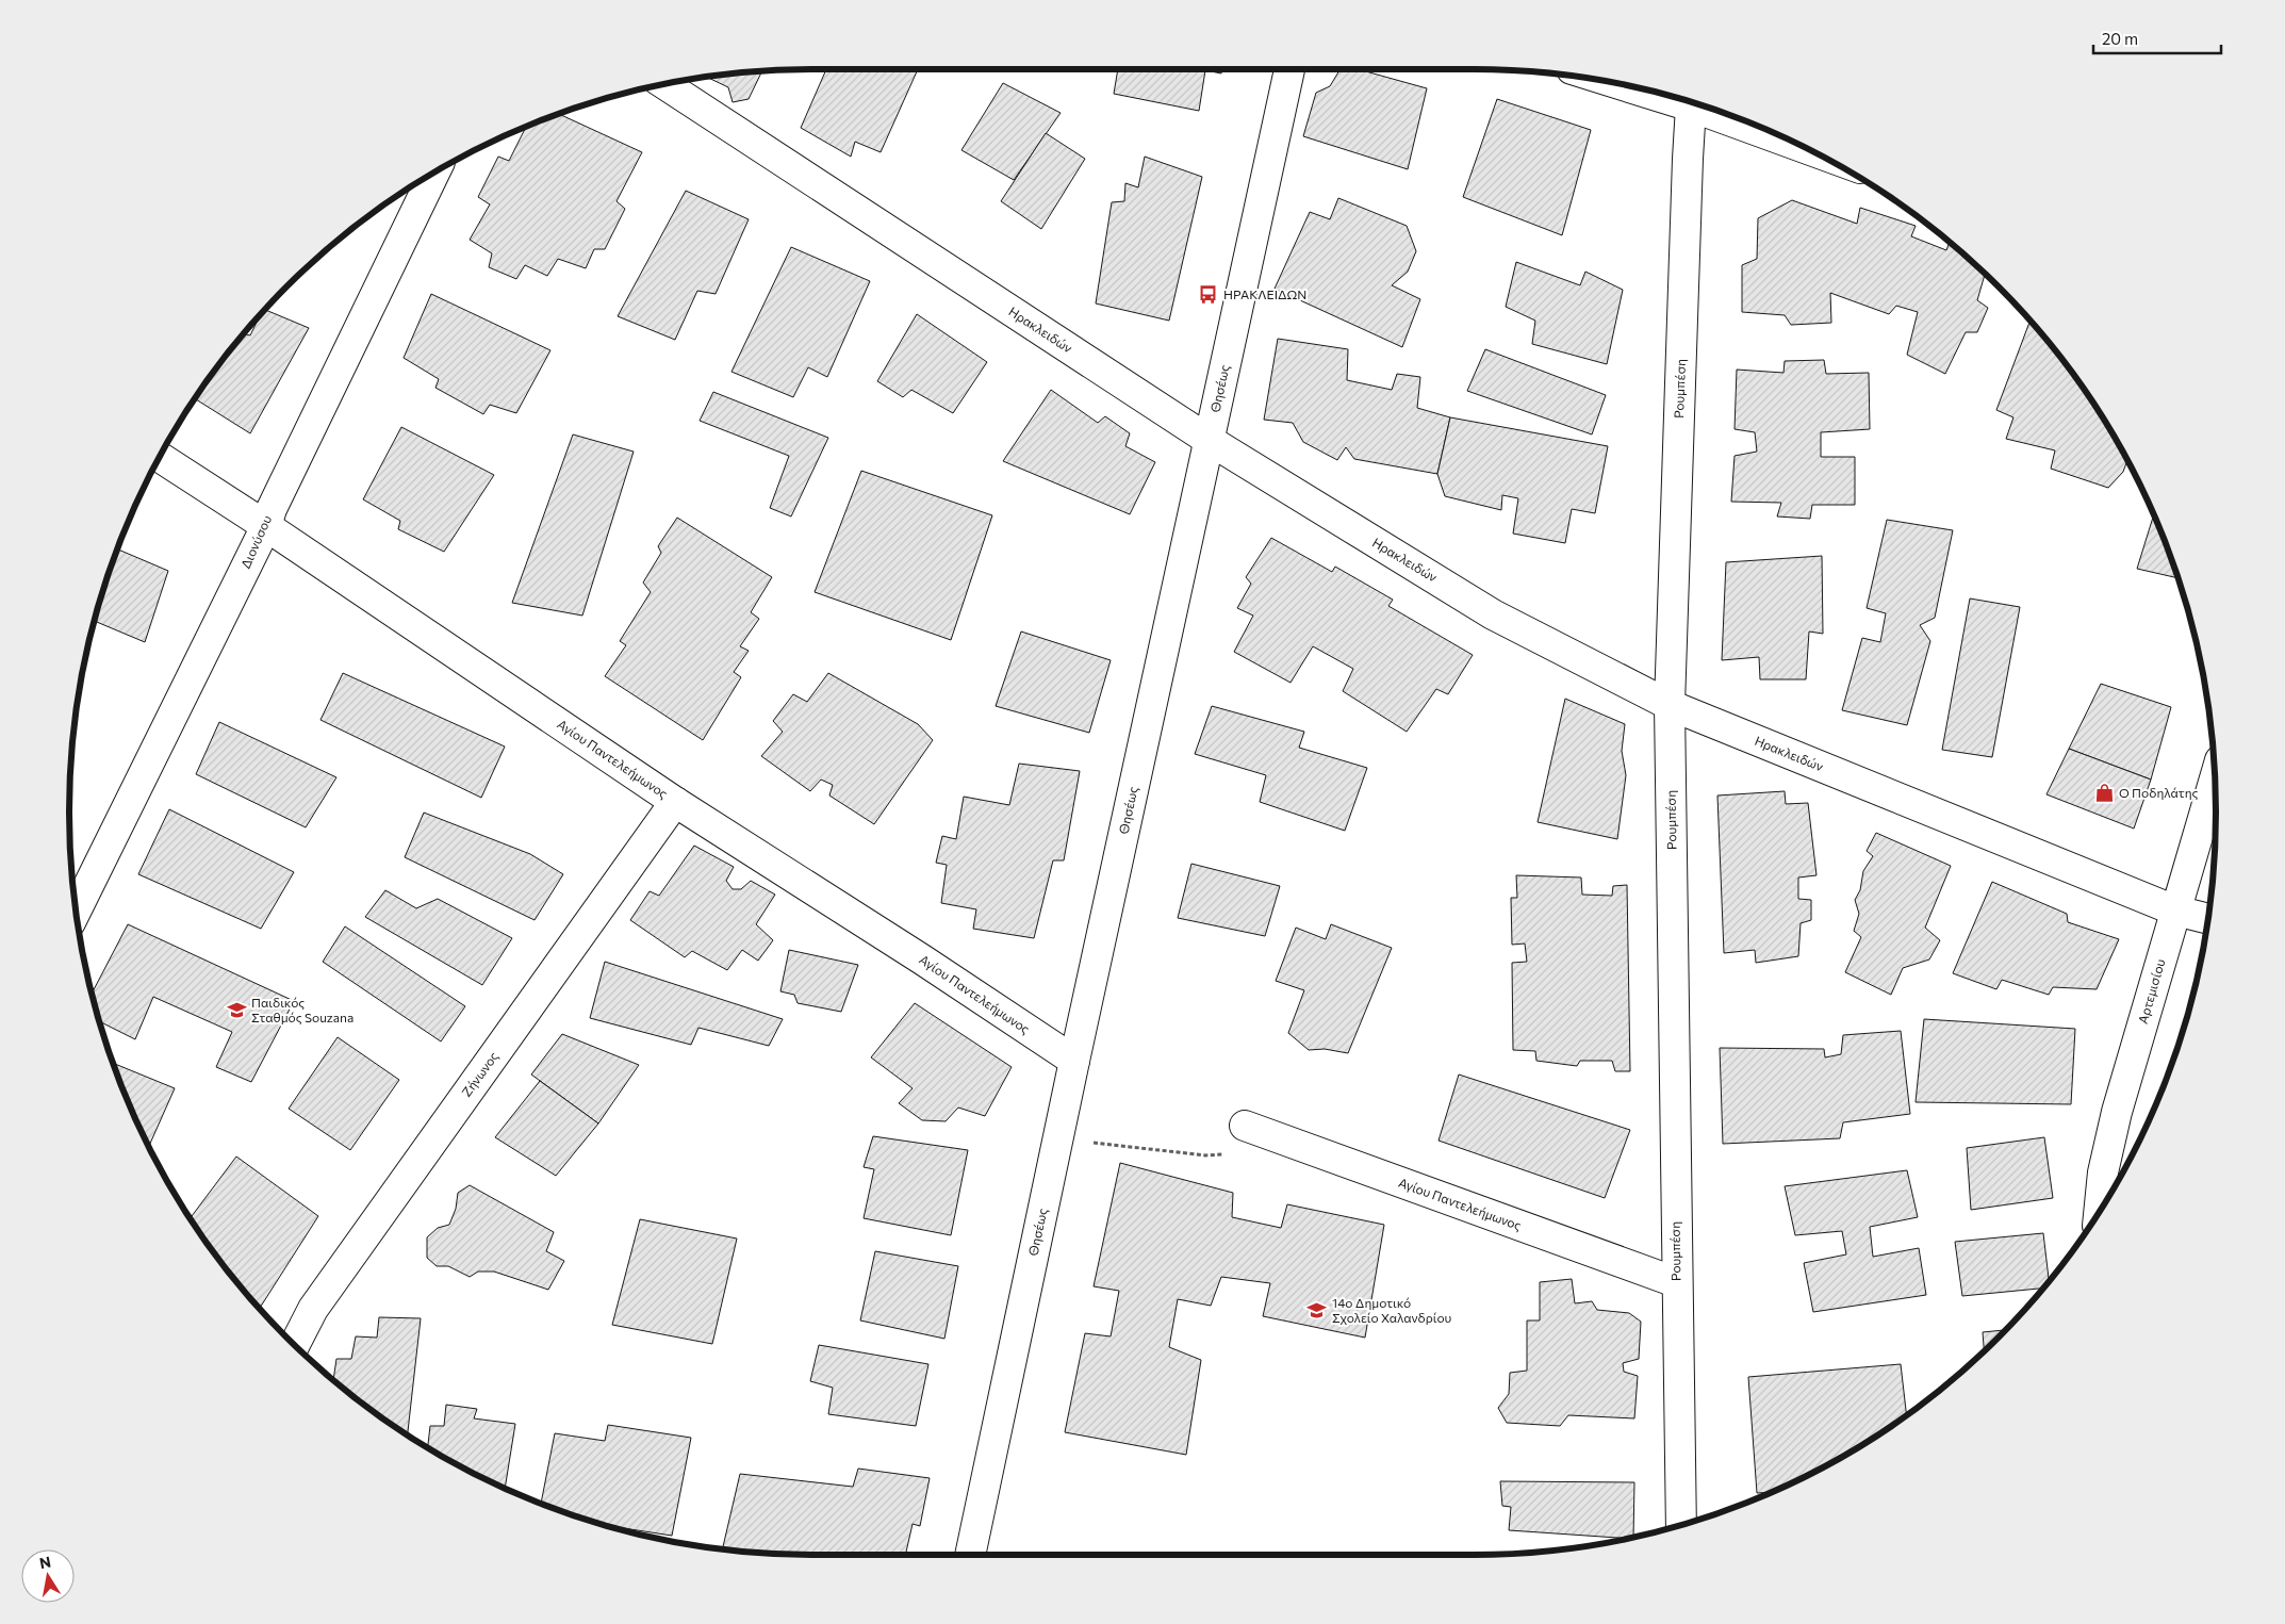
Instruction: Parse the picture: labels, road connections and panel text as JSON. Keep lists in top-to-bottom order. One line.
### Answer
{"streets":{"street":["Ηρακλειδών","Θησέως","Ρουμπέση","Διονύσου","Αγίου Παντελεήμωνος","Αρτεμισίου","Ζήνωνος"]},"crossings":[["Ηρακλειδών","Θησέως"],["Ηρακλειδών","Ρουμπέση"],["Ηρακλειδών","Αρτεμισίου"],["Θησέως","Αγίου Παντελεήμωνος"],["Ρουμπέση","Αγίου Παντελεήμωνος"],["Διονύσου","Αγίου Παντελεήμωνος"],["Αγίου Παντελεήμωνος","Ζήνωνος"]],"places":{"bus stop":["ΗΡΑΚΛΕΙΔΩΝ"],"shop":["Ο Ποδηλάτης"],"school or university":["Παιδικός Σταθμός Souzana","14ο Δημοτικό Σχολείο Χαλανδρίου"]},"scale_bar":"20 m","north":"top"}
